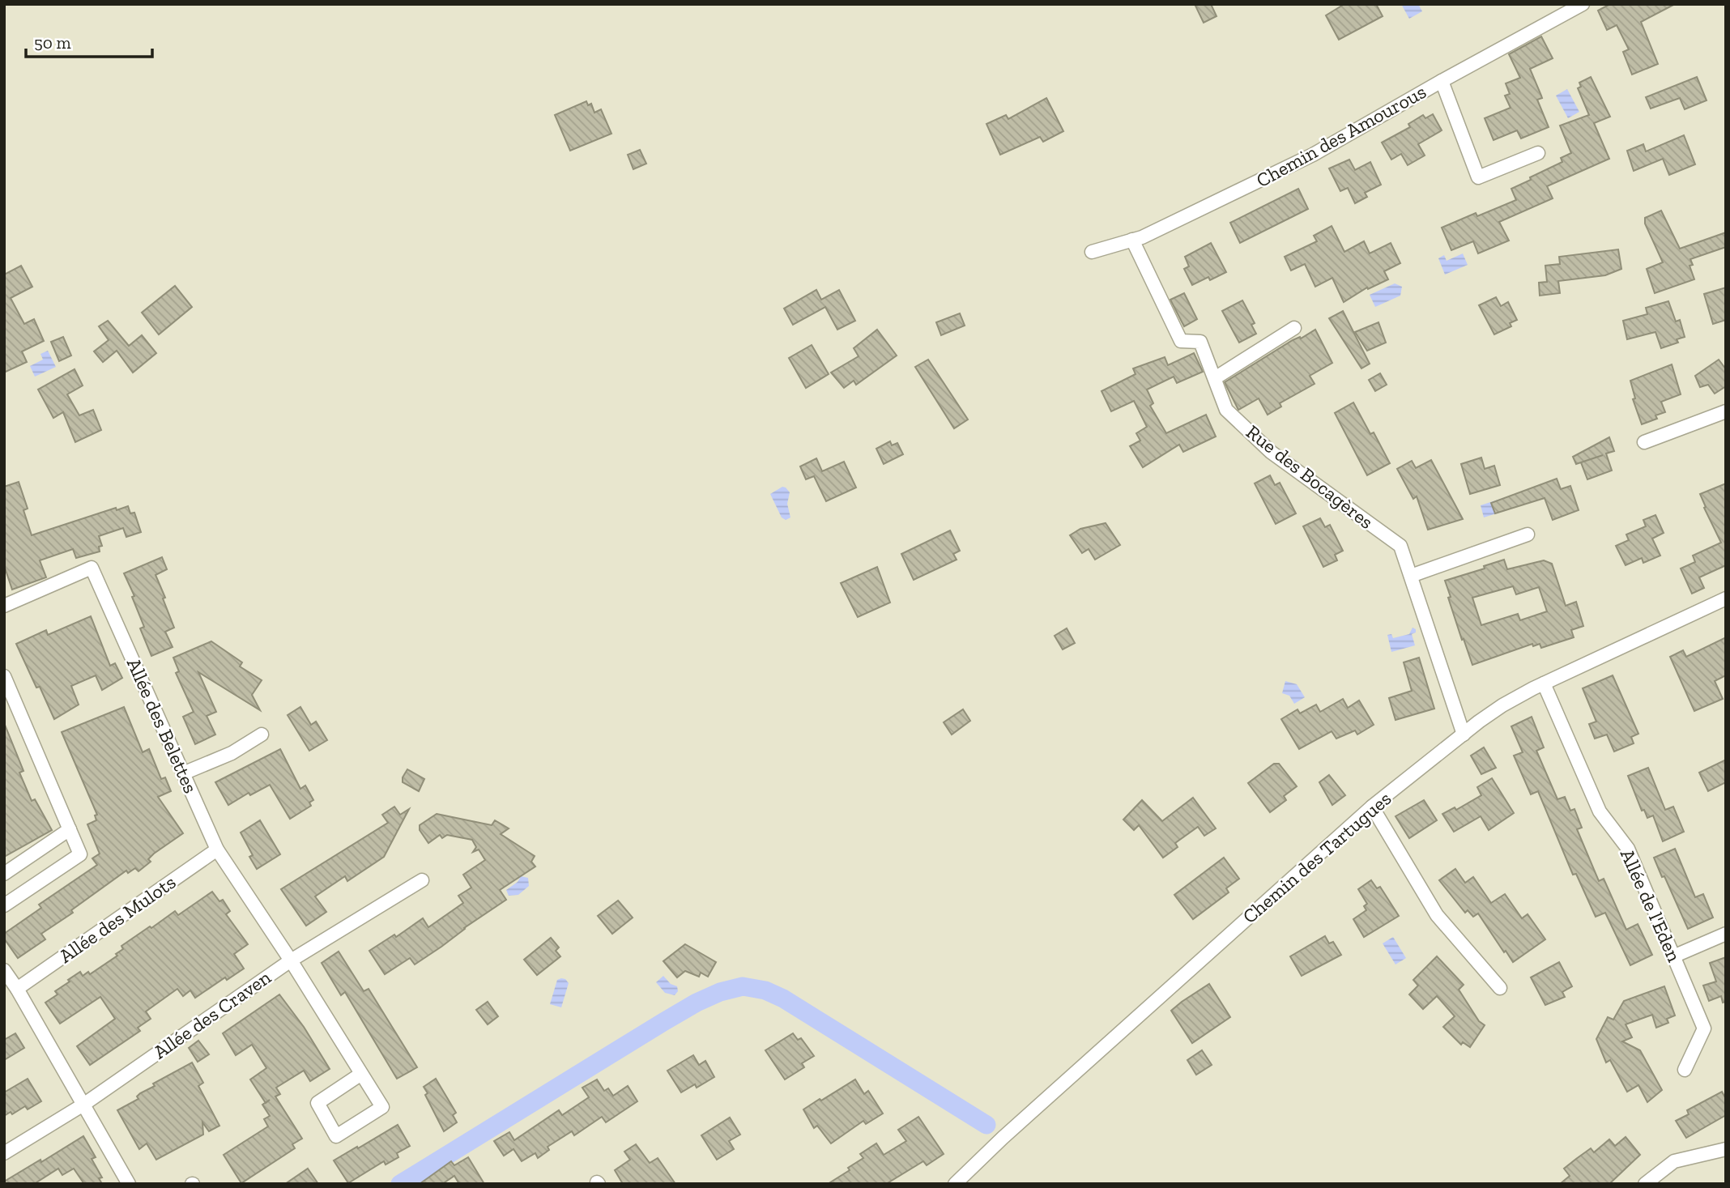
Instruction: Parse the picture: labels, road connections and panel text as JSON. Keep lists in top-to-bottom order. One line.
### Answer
{"streets":{"street":["Chemin des Amourous","Rue des Bocagères","Allée des Belettes","Chemin des Tartugues","Allée de l'Eden","Allée des Mulots","Allée des Craven"]},"crossings":[["Chemin des Amourous","Rue des Bocagères"],["Rue des Bocagères","Chemin des Tartugues"],["Allée des Belettes","Allée des Mulots"],["Allée des Belettes","Allée des Craven"],["Chemin des Tartugues","Allée de l'Eden"]],"scale_bar":"50 m"}
